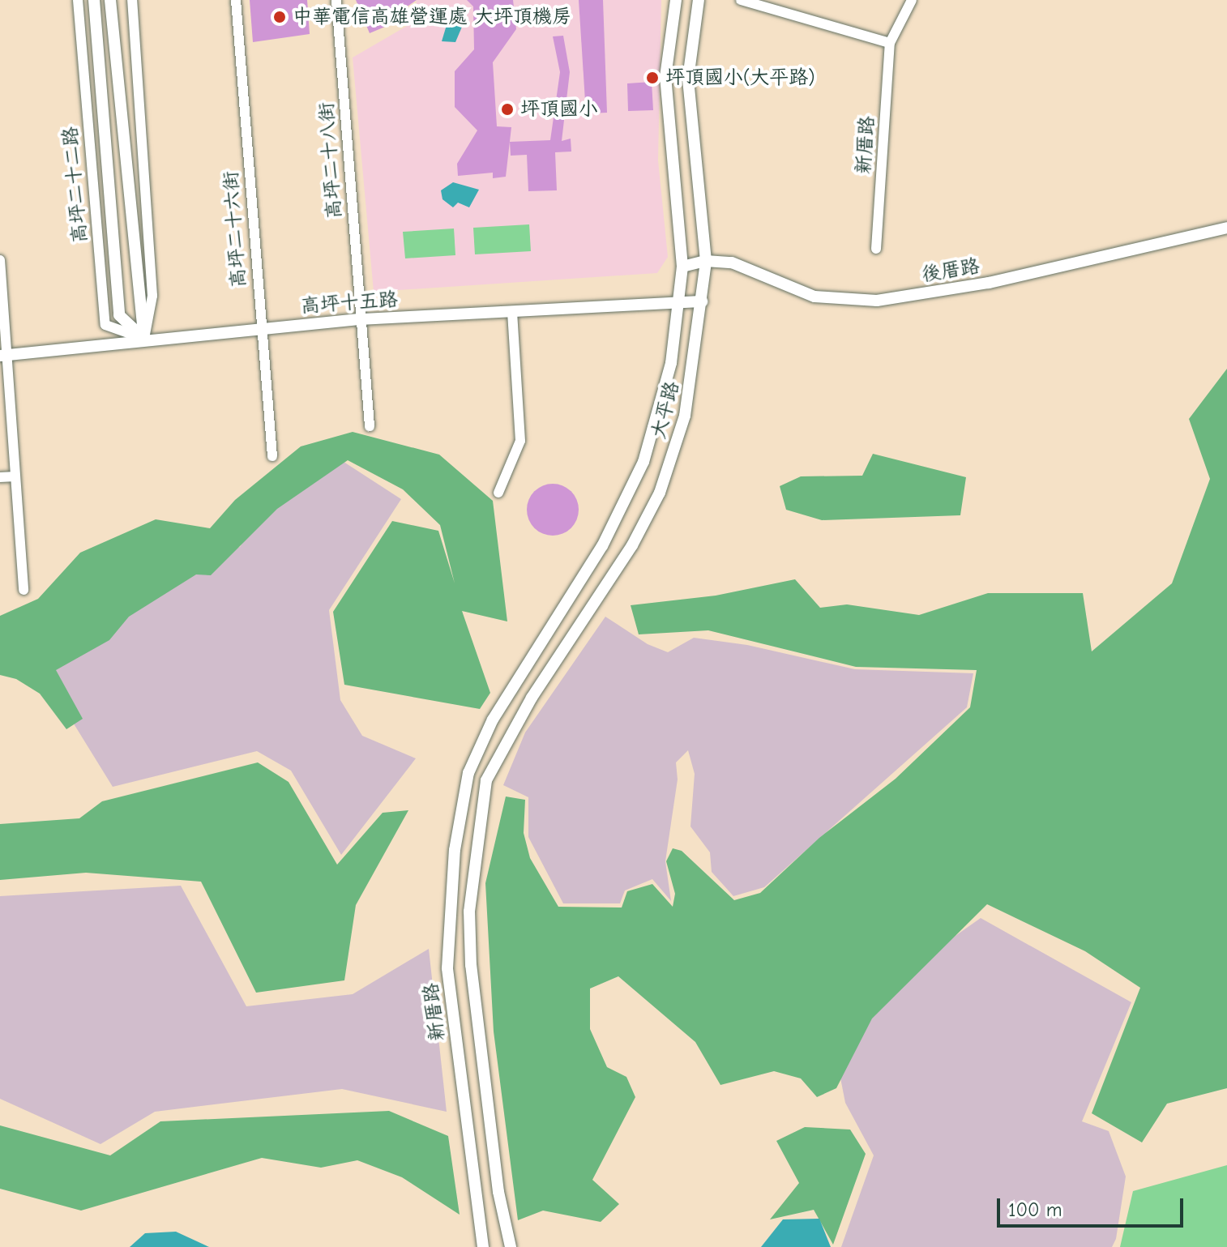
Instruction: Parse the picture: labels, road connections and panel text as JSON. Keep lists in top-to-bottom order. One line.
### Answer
{"streets":{"street":["新厝路","高坪二十八街","高坪二十二路","高坪二十六街","後厝路","高坪十五路","大平路"]},"crossings":[["新厝路","大平路"],["高坪二十八街","高坪十五路"],["高坪二十二路","高坪十五路"],["高坪二十六街","高坪十五路"],["後厝路","大平路"],["高坪十五路","大平路"]],"places":["中華電信高雄營運處 大坪頂機房","坪頂國小(大平路)","坪頂國小"],"scale_bar":"100 m"}
